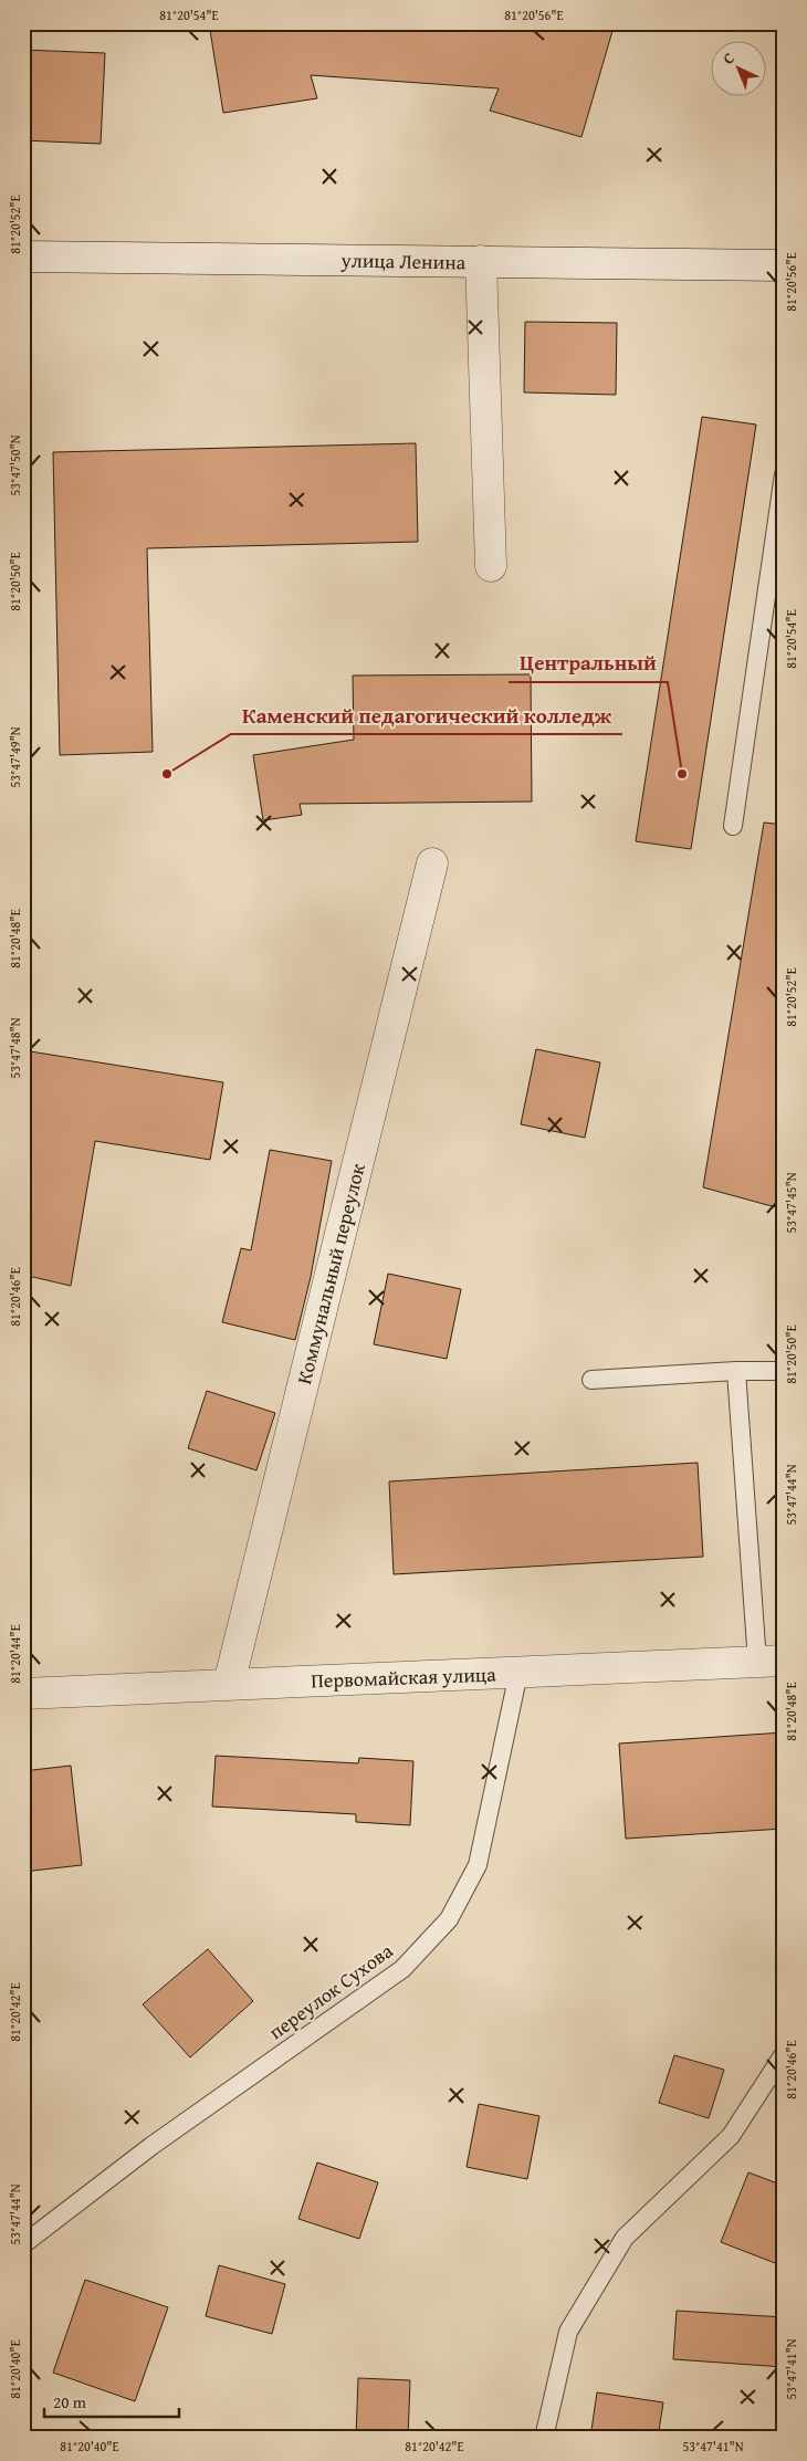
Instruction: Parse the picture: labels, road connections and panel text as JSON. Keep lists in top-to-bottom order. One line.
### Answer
{"streets":{"street":["улица Ленина","Коммунальный переулок","Первомайская улица"],"lane":["переулок Сухова"]},"crossings":[["Коммунальный переулок","Первомайская улица"],["Первомайская улица","переулок Сухова"]],"places":["Каменский педагогический колледж","Центральный"],"scale_bar":"20 m","north":"top left","coordinates":["81°20'54\"E","81°20'56\"E","81°20'52\"E","53°47'50\"N","81°20'50\"E","53°47'49\"N","81°20'48\"E","53°47'48\"N","53°47'45\"N","81°20'46\"E","53°47'44\"N","81°20'44\"E","81°20'42\"E","53°47'41\"N","81°20'40\"E"]}
